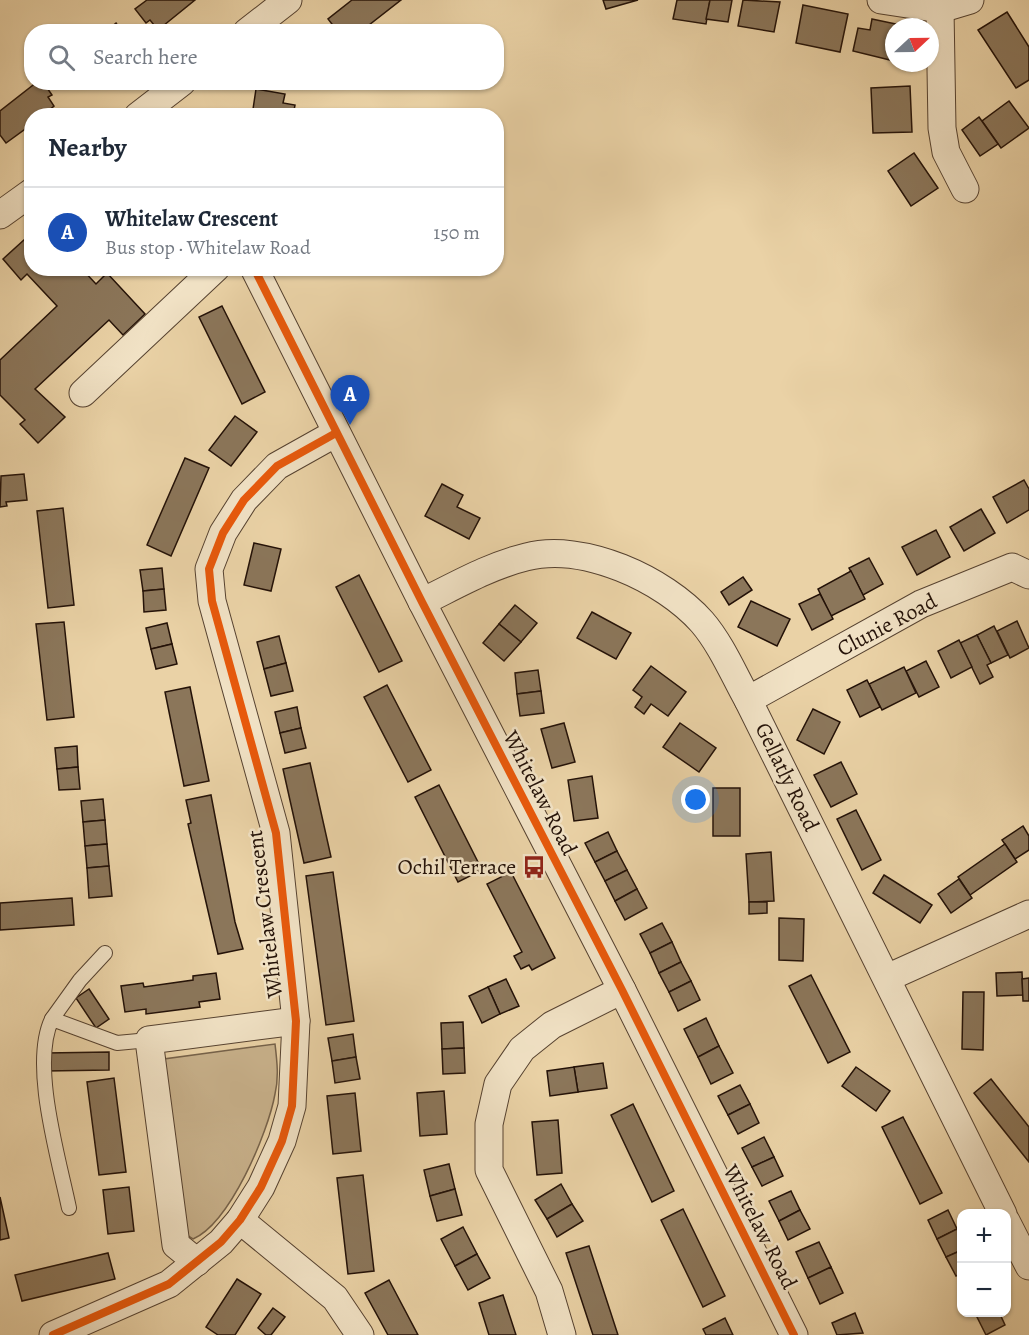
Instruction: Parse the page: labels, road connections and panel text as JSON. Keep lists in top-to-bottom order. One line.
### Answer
{"streets":{"street":["Clunie Road","Gellatly Road","Whitelaw Road","Whitelaw Crescent"]},"crossings":[["Clunie Road","Gellatly Road"],["Gellatly Road","Whitelaw Road"],["Whitelaw Road","Whitelaw Crescent"]],"places":{"bus stop":["Ochil Terrace"]},"north":"right","page":{"search":"Search here","heading":"Nearby","list":[{"mark":"A","name":"Whitelaw Crescent","note":"Bus stop · Whitelaw Road","value":"150 m"}],"pins":"A","map_buttons":["+","−"]}}
